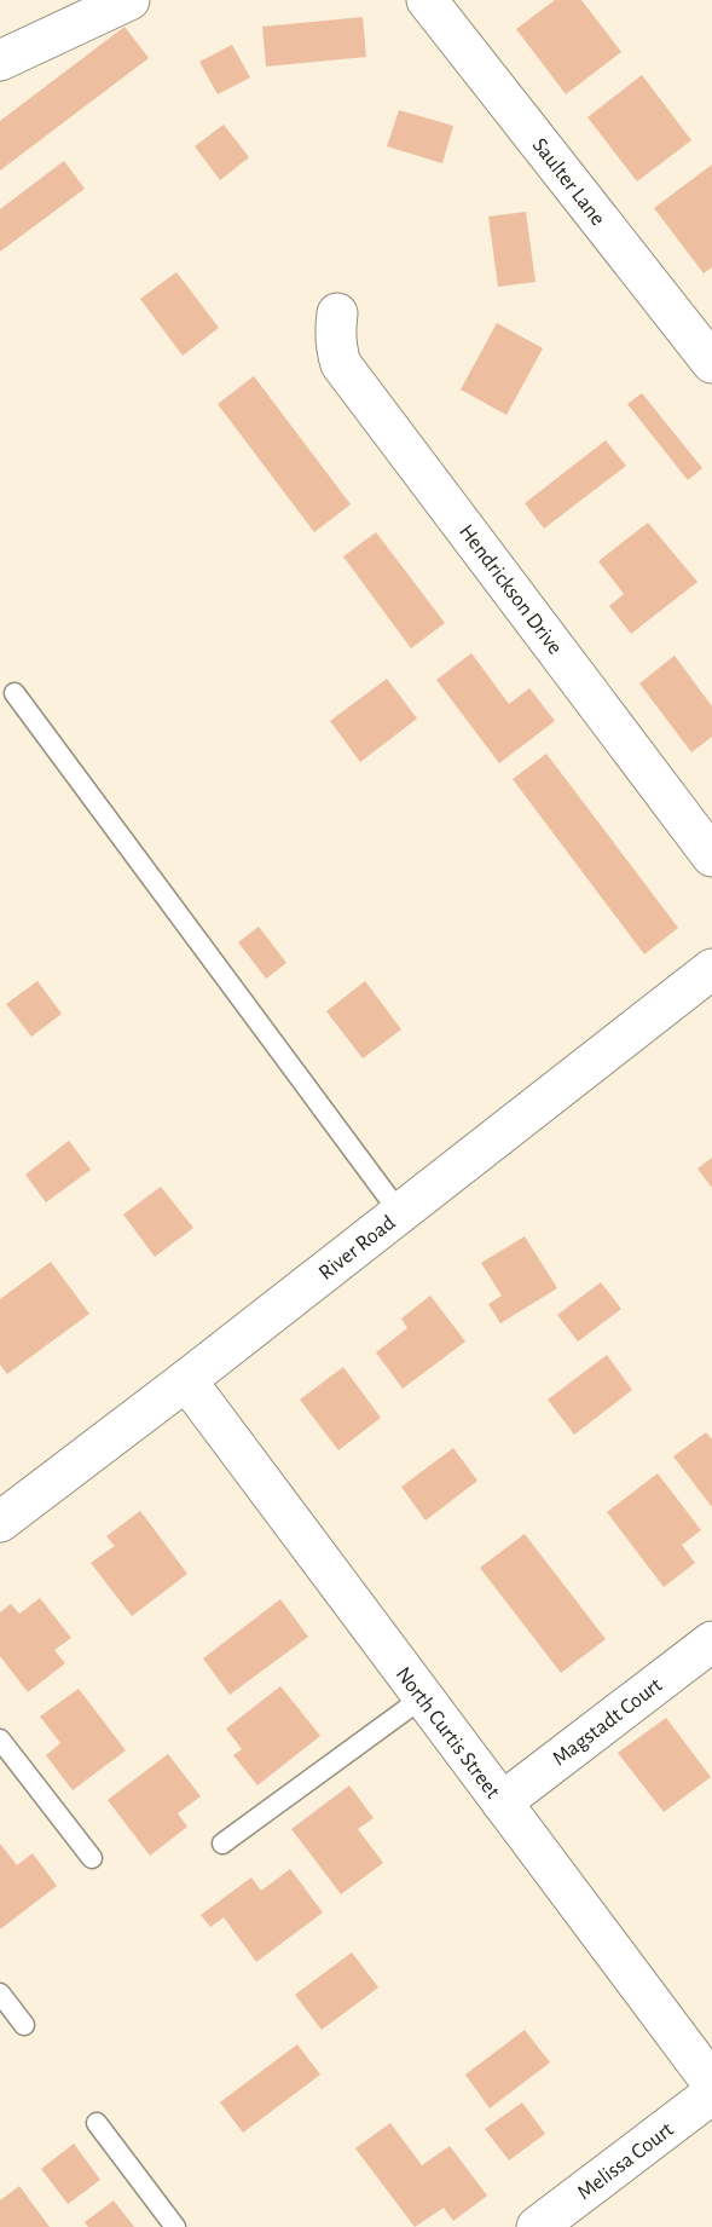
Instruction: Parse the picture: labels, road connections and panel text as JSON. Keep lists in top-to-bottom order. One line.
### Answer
{"streets":{"street":["Saulter Lane","Hendrickson Drive","River Road","Magstadt Court","North Curtis Street","Melissa Court"]},"crossings":[["River Road","North Curtis Street"],["Magstadt Court","North Curtis Street"]]}
